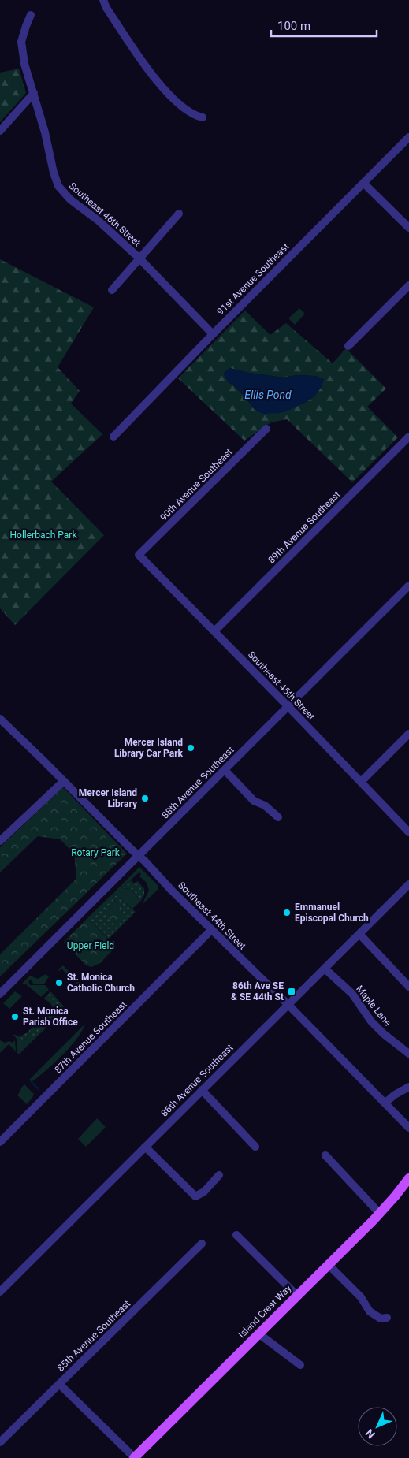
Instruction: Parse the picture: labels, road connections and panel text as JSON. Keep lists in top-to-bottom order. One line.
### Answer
{"streets":{"main road":["Island Crest Way"],"street":["Southeast 46th Street","91st Avenue Southeast","90th Avenue Southeast","89th Avenue Southeast","Southeast 45th Street","88th Avenue Southeast","Southeast 44th Street","Maple Lane","87th Avenue Southeast","86th Avenue Southeast","85th Avenue Southeast"]},"crossings":[["Southeast 46th Street","91st Avenue Southeast"],["90th Avenue Southeast","Southeast 45th Street"],["89th Avenue Southeast","Southeast 45th Street"],["Southeast 45th Street","88th Avenue Southeast"],["88th Avenue Southeast","Southeast 44th Street"],["Southeast 44th Street","87th Avenue Southeast"],["Southeast 44th Street","86th Avenue Southeast"],["Maple Lane","86th Avenue Southeast"]],"water":["Ellis Pond"],"parks":["Hollerbach Park","Rotary Park","Upper Field"],"places":{"other":["Mercer Island Library Car Park","Mercer Island Library","Emmanuel Episcopal Church","St. Monica Catholic Church","St. Monica Parish Office"],"transit":["86th Ave SE & SE 44th St"]},"scale_bar":"100 m","north":"bottom left"}
